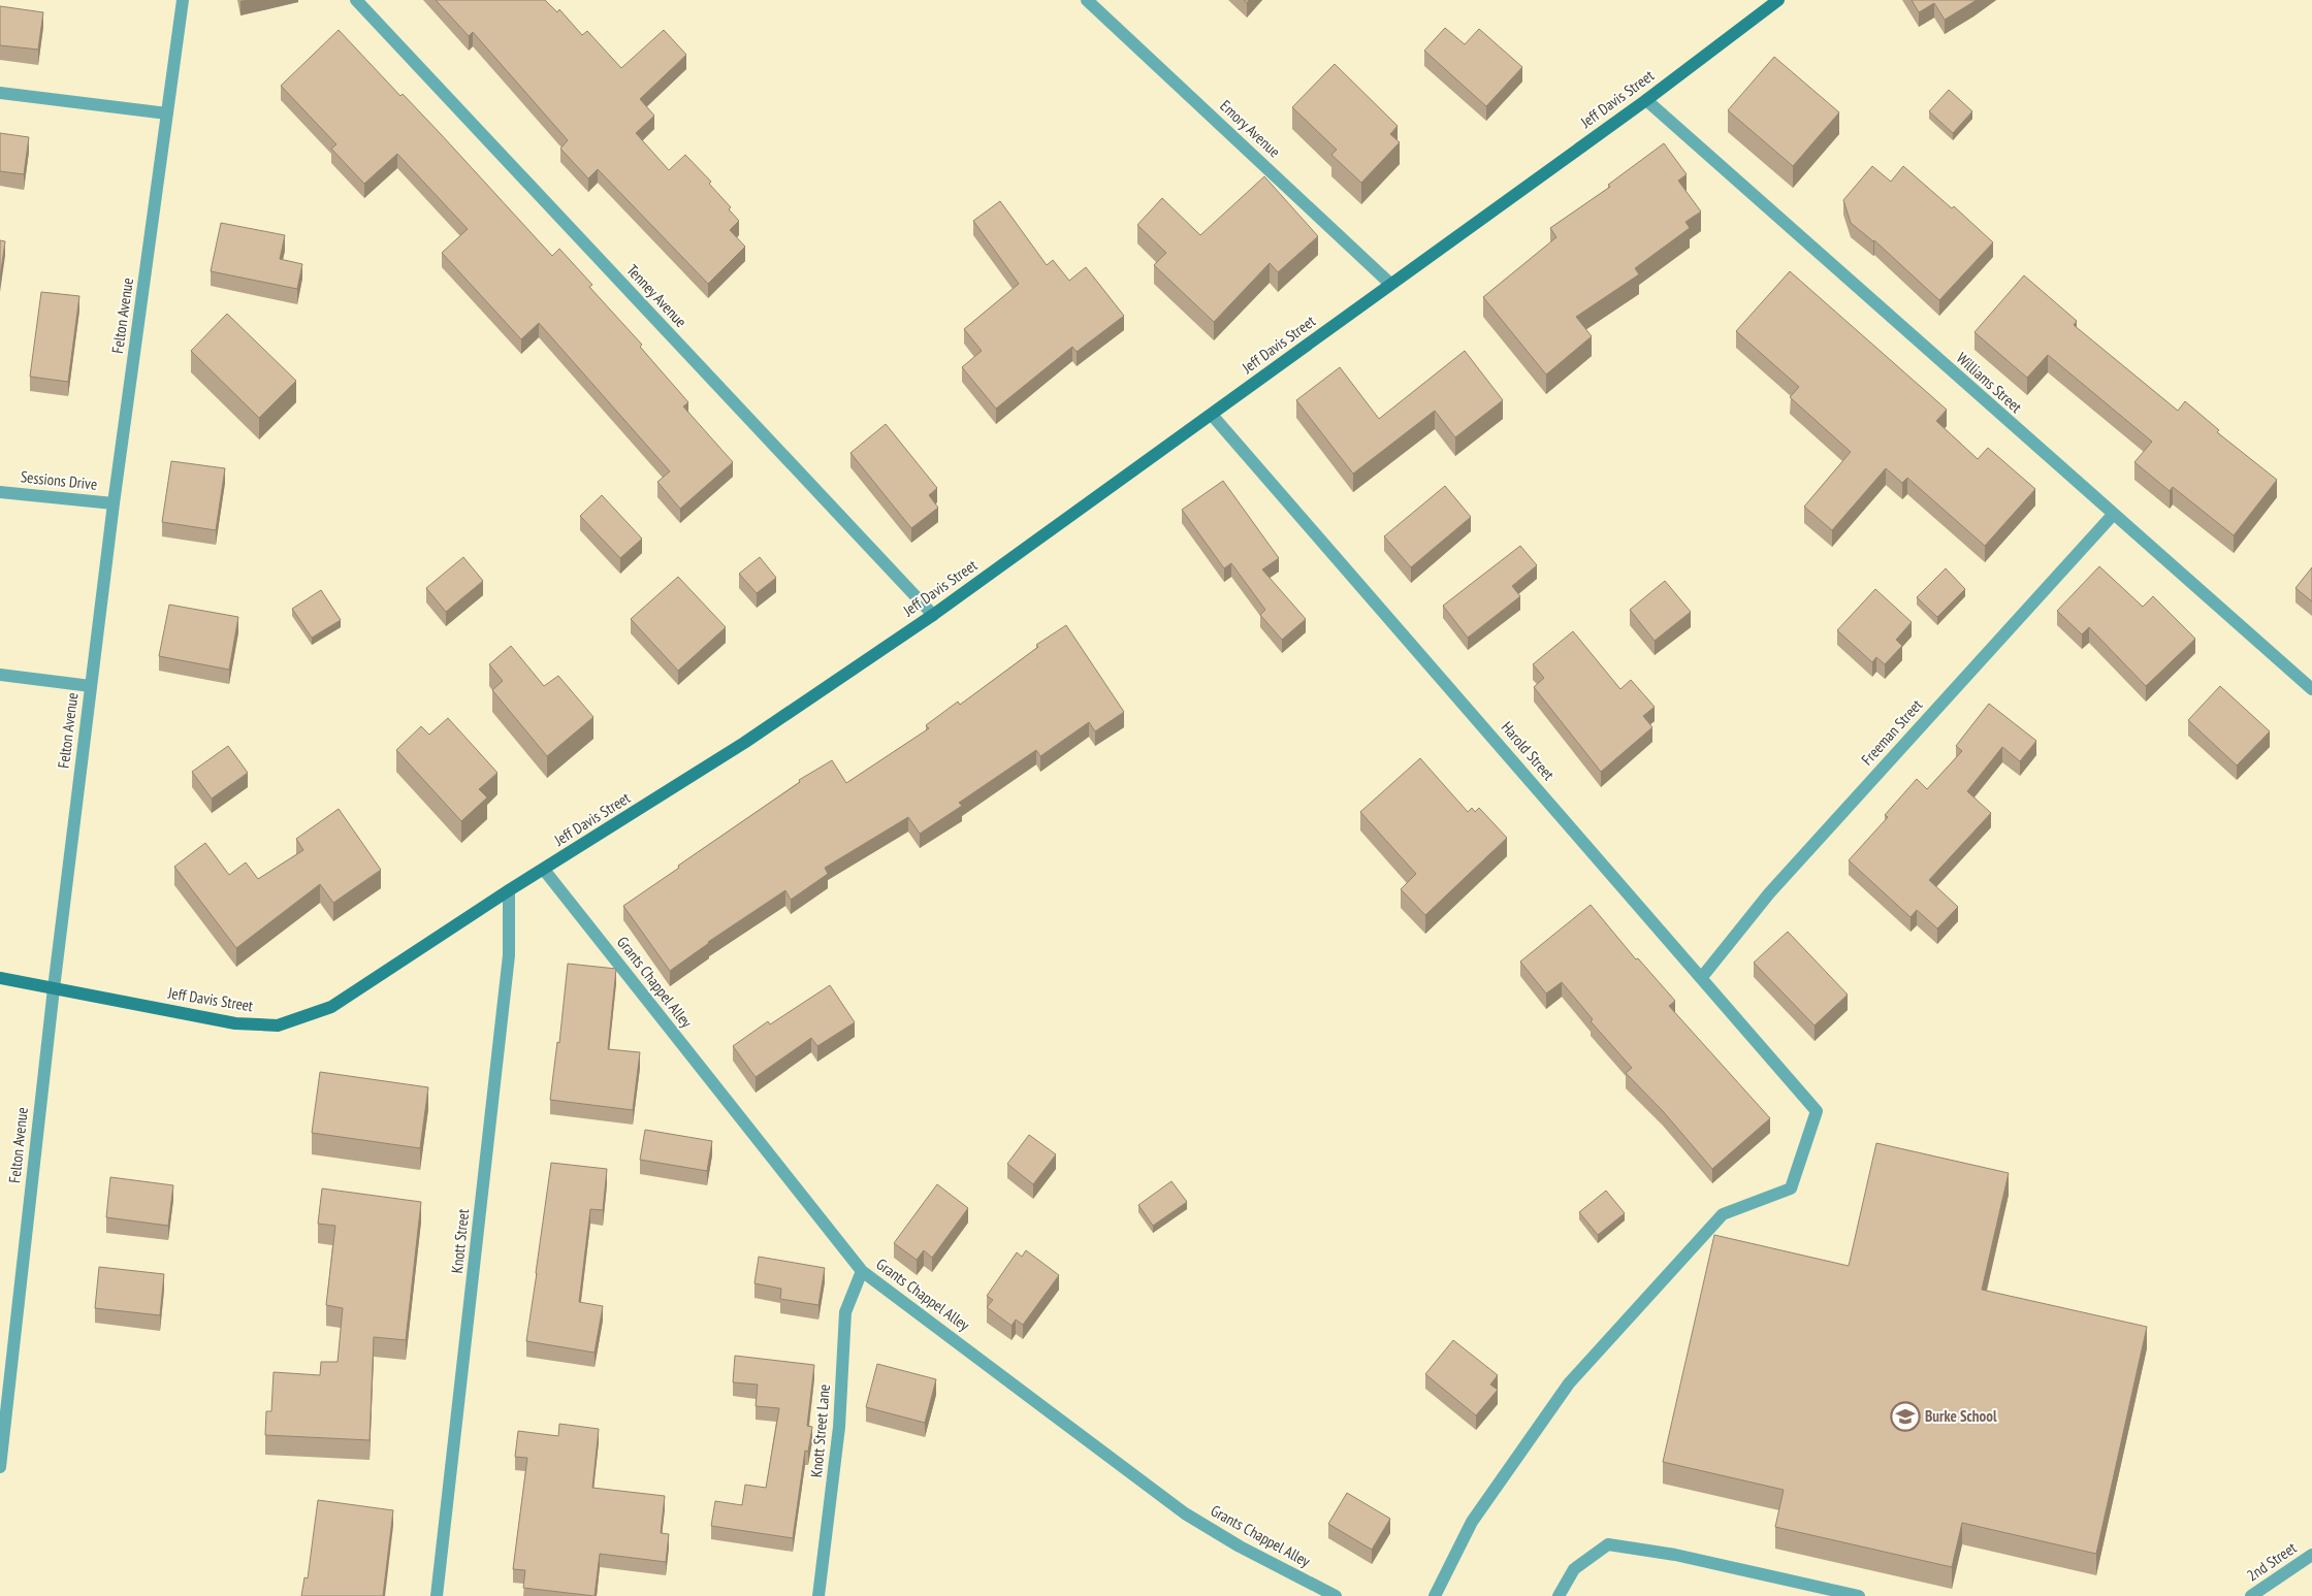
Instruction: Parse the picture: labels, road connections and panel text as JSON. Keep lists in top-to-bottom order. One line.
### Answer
{"streets":{"street":["Jeff Davis Street","Emory Avenue","Tenney Avenue","Felton Avenue","Williams Street","Sessions Drive","Freeman Street","Harold Street","Grants Chappel Alley","Knott Street","Knott Street Lane","2nd Street"]},"crossings":[["Jeff Davis Street","Emory Avenue"],["Jeff Davis Street","Tenney Avenue"],["Jeff Davis Street","Felton Avenue"],["Jeff Davis Street","Williams Street"],["Jeff Davis Street","Harold Street"],["Jeff Davis Street","Grants Chappel Alley"],["Jeff Davis Street","Knott Street"],["Felton Avenue","Sessions Drive"],["Williams Street","Freeman Street"],["Freeman Street","Harold Street"],["Grants Chappel Alley","Knott Street Lane"]],"places":{"school or university":["Burke School"]}}
